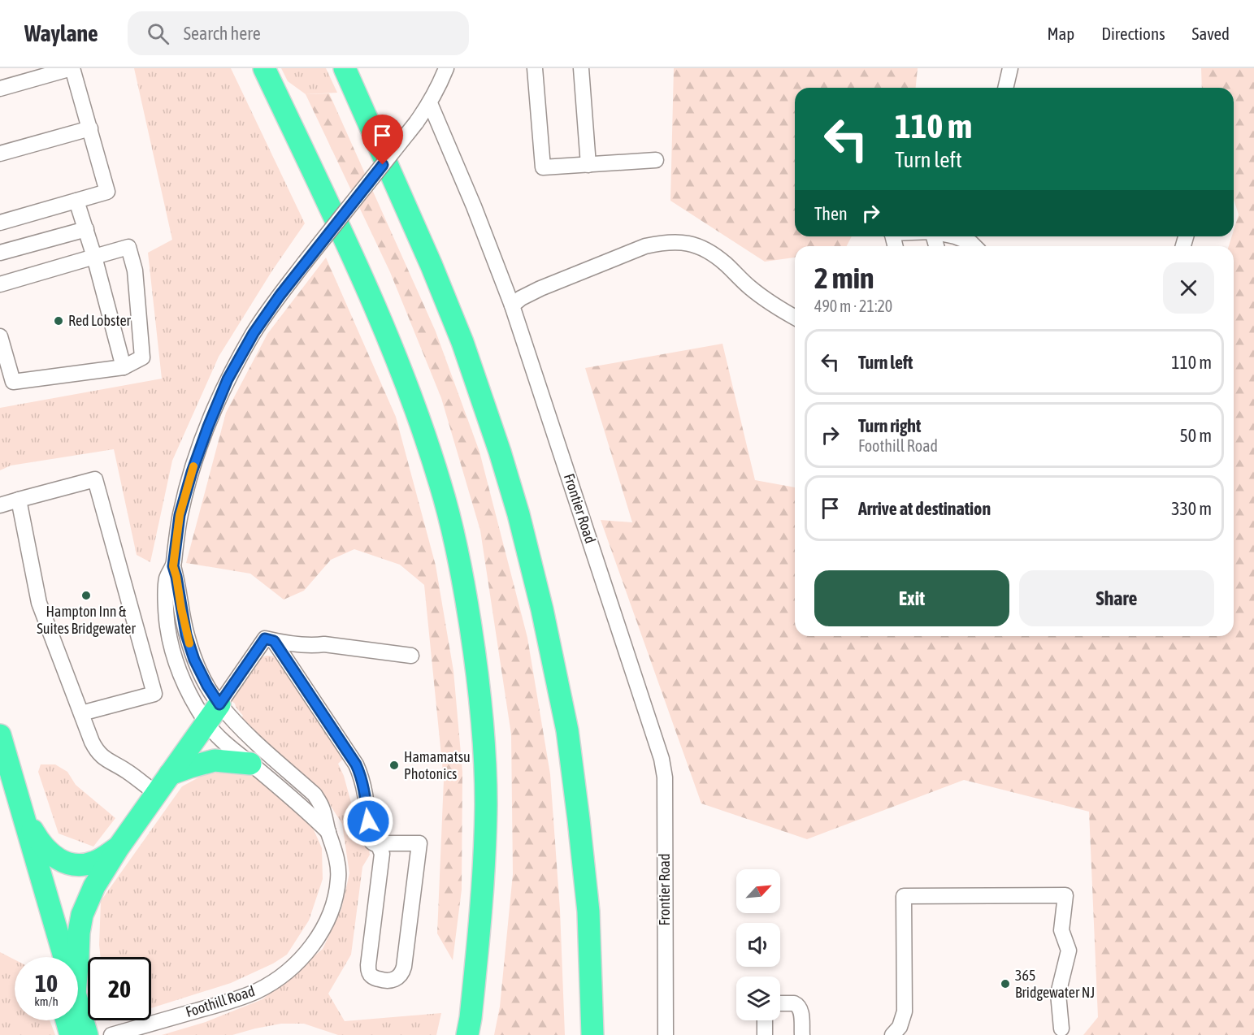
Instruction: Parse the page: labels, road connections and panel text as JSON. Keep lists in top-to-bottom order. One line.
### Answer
{"streets":{"street":["Frontier Road","Foothill Road"]},"crossings":[["Frontier Road","Foothill Road"]],"places":["Red Lobster","Hampton Inn & Suites Bridgewater","Hamamatsu Photonics","365 Bridgewater NJ"],"north":"top right","page":{"header":"Waylane","search":"Search here","nav":["Map","Directions","Saved"],"turn":["110 m","Turn left"],"then":"Then","heading":["2 min","490 m · 21:20"],"list":[{"name":"Turn left","value":"110 m"},{"name":"Turn right","note":"Foothill Road","value":"50 m"},{"name":"Arrive at destination","value":"330 m"}],"buttons":["Exit","Share"],"speed":"10 km/h","limit":"20"}}
